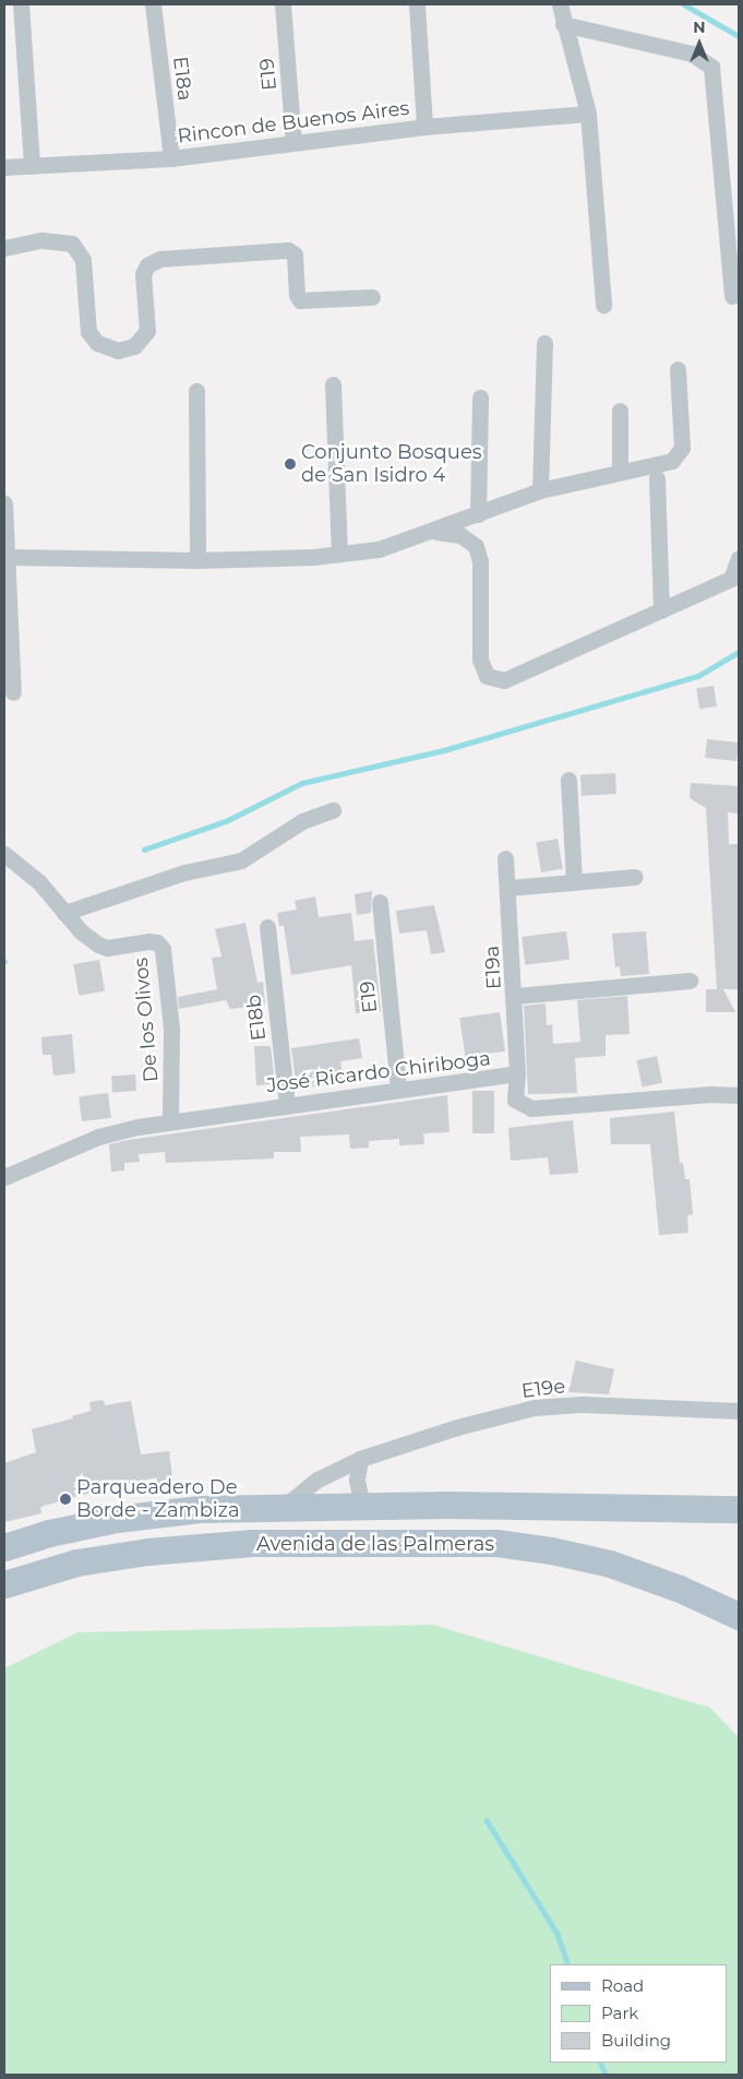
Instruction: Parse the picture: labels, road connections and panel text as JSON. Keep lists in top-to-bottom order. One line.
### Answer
{"streets":{"main road":["Avenida de las Palmeras"],"street":["E19","E18a","Rincon de Buenos Aires","E19a","E18b","De los Olivos","José Ricardo Chiriboga","E19e"]},"crossings":[["E19","Rincon de Buenos Aires"],["E19","José Ricardo Chiriboga"],["E18a","Rincon de Buenos Aires"],["E19a","José Ricardo Chiriboga"],["E18b","José Ricardo Chiriboga"],["De los Olivos","José Ricardo Chiriboga"],["E19e","Avenida de las Palmeras"]],"places":["Conjunto Bosques de San Isidro 4","Parqueadero De Borde - Zambiza"],"legend":["Road","Park","Building"],"north":"top"}
